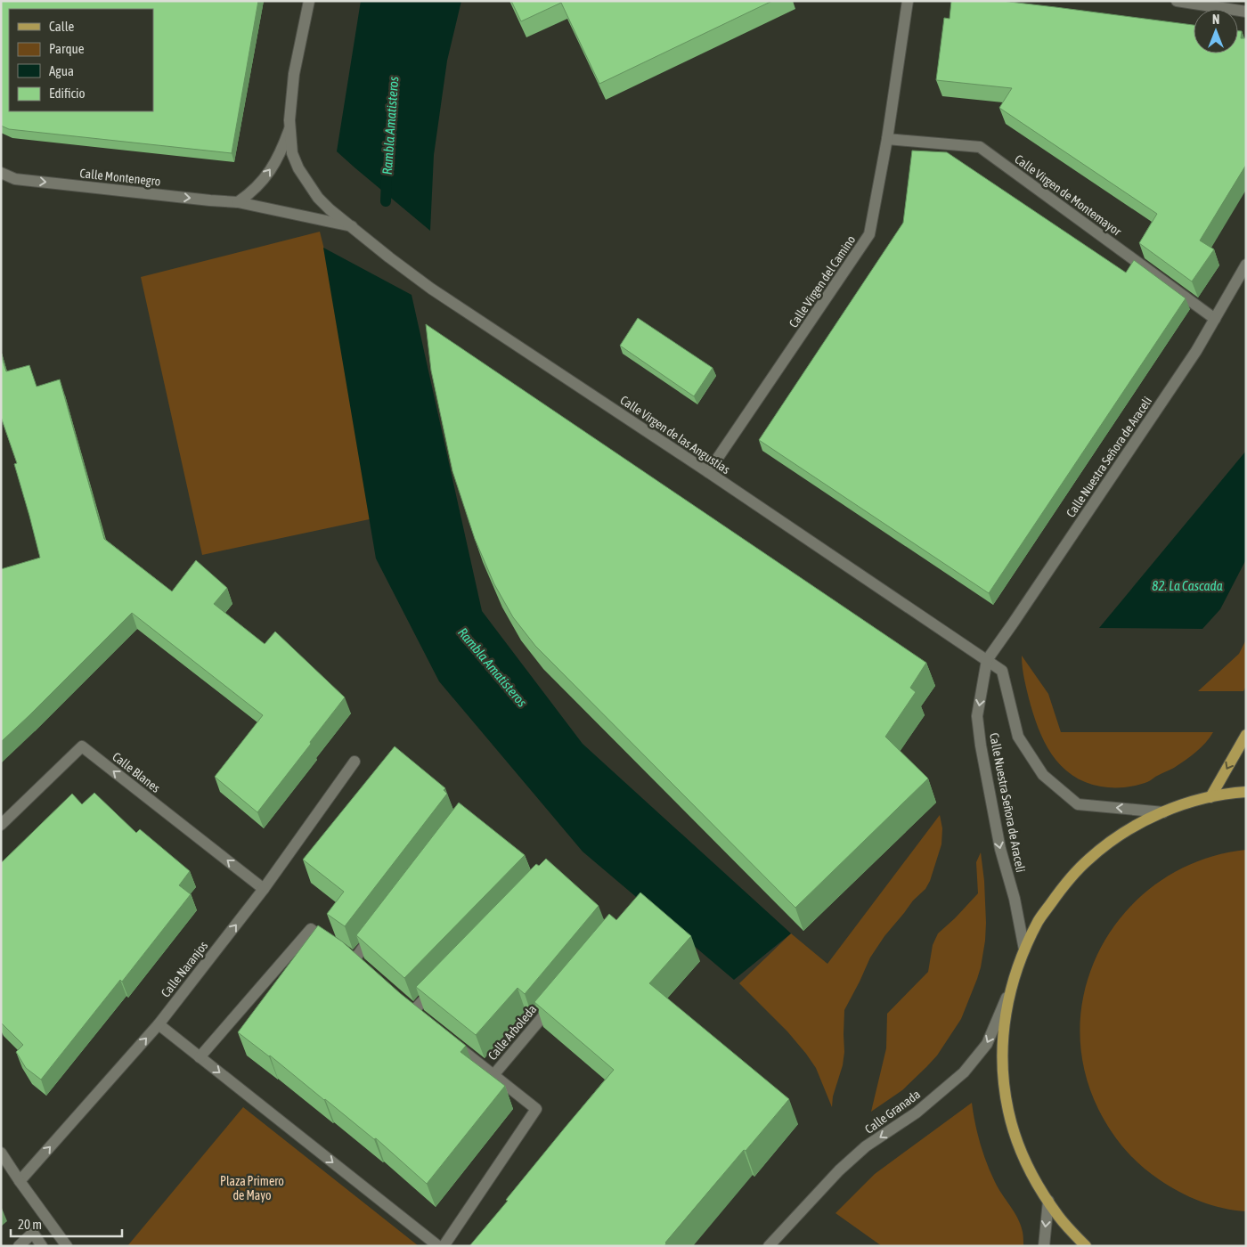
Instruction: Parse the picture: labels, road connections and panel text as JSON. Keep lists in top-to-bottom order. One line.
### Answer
{"streets":{"street":["Calle Montenegro","Calle Virgen de Montemayor","Calle Virgen del Camino","Calle Virgen de las Angustias","Calle Nuestra Señora de Araceli","Calle Blanes","Calle Naranjos","Calle Arboleda","Calle Granada"]},"crossings":[["Calle Montenegro","Calle Virgen de las Angustias"],["Calle Virgen de Montemayor","Calle Virgen del Camino"],["Calle Virgen de Montemayor","Calle Nuestra Señora de Araceli"],["Calle Virgen del Camino","Calle Virgen de las Angustias"],["Calle Virgen de las Angustias","Calle Nuestra Señora de Araceli"],["Calle Blanes","Calle Naranjos"]],"one_way":["Calle Montenegro","Calle Naranjos","Calle Granada"],"water":["Rambla Amatisteros","82. La Cascada"],"parks":["Plaza Primero de Mayo"],"legend":["Calle","Parque","Agua","Edificio"],"scale_bar":"20 m","north":"top"}
